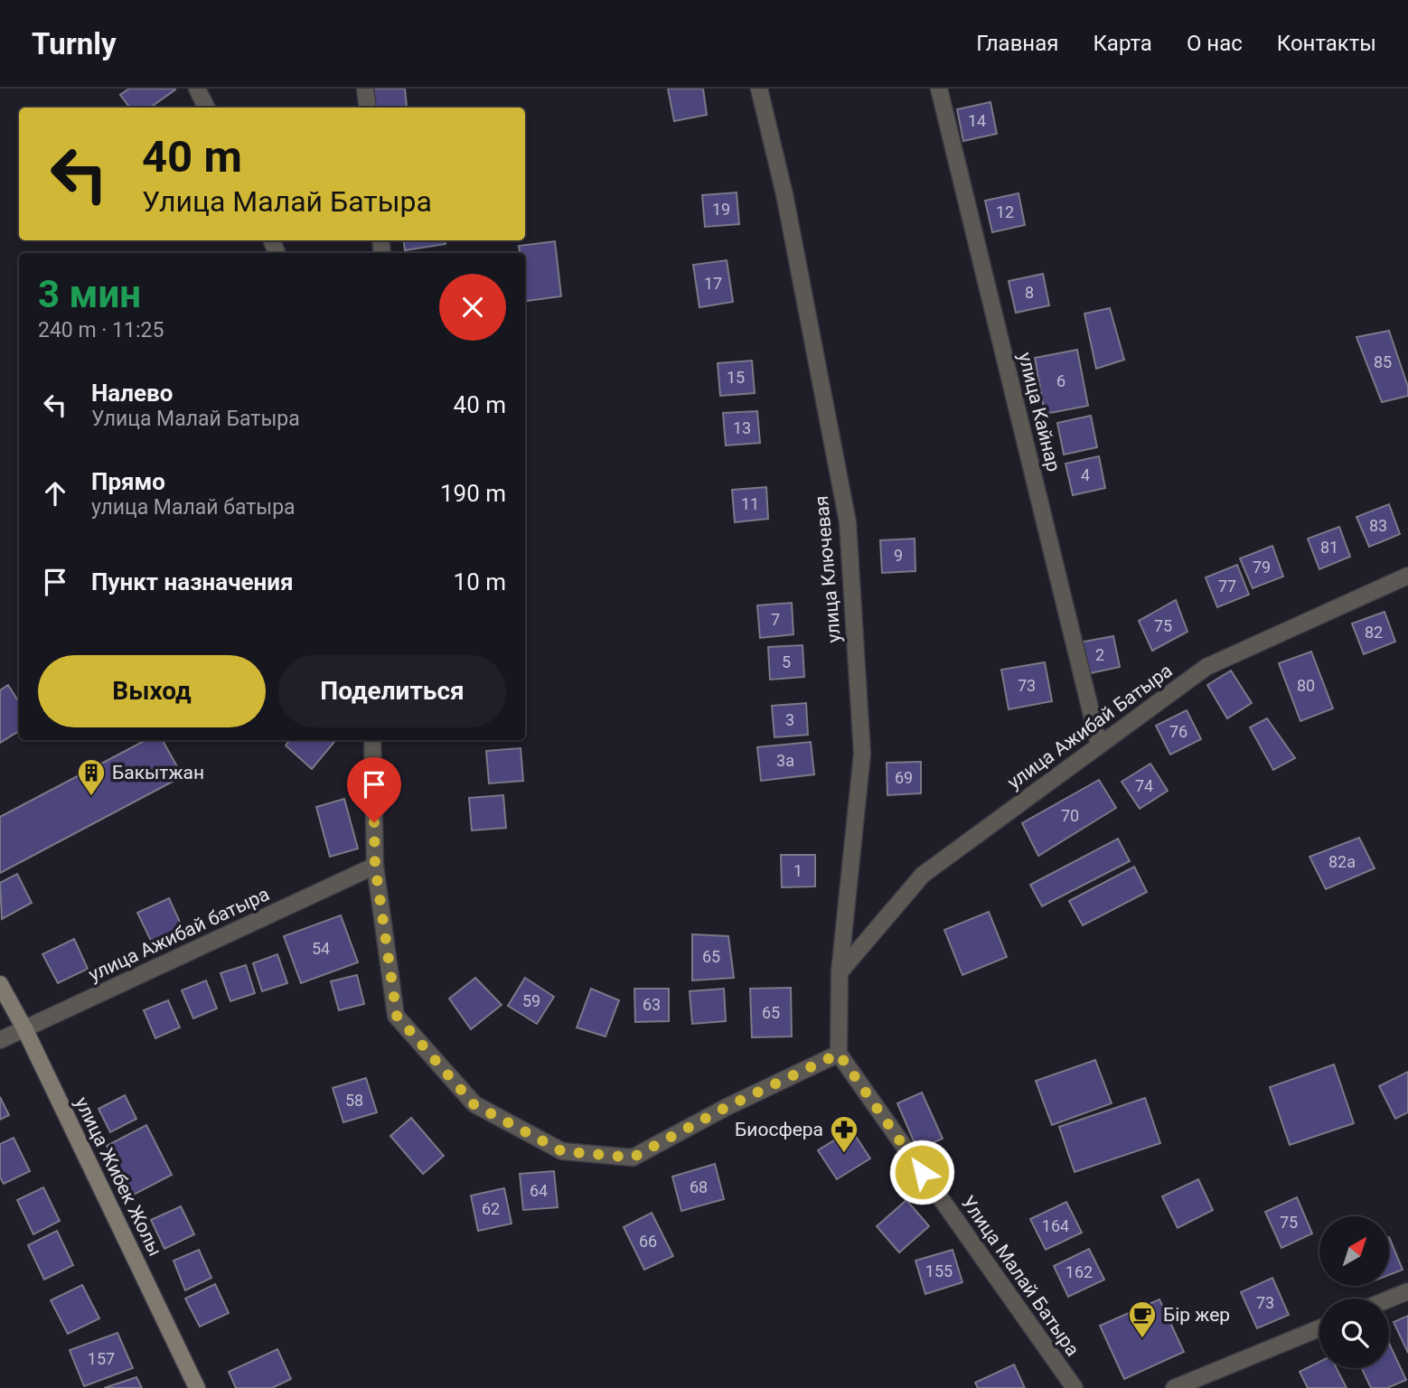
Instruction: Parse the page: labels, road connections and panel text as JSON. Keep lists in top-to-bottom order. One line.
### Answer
{"streets":{"main road":["улица Жибек Жолы"],"street":["улица Кайнар","улица Ключевая","улица Ажибай Батыра","улица Ажибай батыра","Улица Малай Батыра"]},"crossings":[["улица Кайнар","улица Ажибай Батыра"],["улица Ключевая","улица Ажибай Батыра"],["улица Ключевая","Улица Малай Батыра"],["улица Ажибай батыра","улица Жибек Жолы"]],"places":{"building":["Бакытжан"],"pharmacy":["Биосфера"],"cafe":["Бір жер"]},"house_numbers":["14","19","12","17","8","85","15","6","13","4","11","83","81","9","79","77","7","75","82","2","5","73","80","3","76","3а","69","74","70","82а","1","54","65","59","63","65","58","68","64","62","75","164","66","155","162","73","157"],"north":"top right","page":{"header":"Turnly","nav":["Главная","Карта","О нас","Контакты"],"turn":["40 m","Улица Малай Батыра"],"heading":["3 мин","240 m · 11:25"],"list":[{"name":"Налево","note":"Улица Малай Батыра","value":"40 m"},{"name":"Прямо","note":"улица Малай батыра","value":"190 m"},{"name":"Пункт назначения","value":"10 m"}],"buttons":["Выход","Поделиться"]}}
